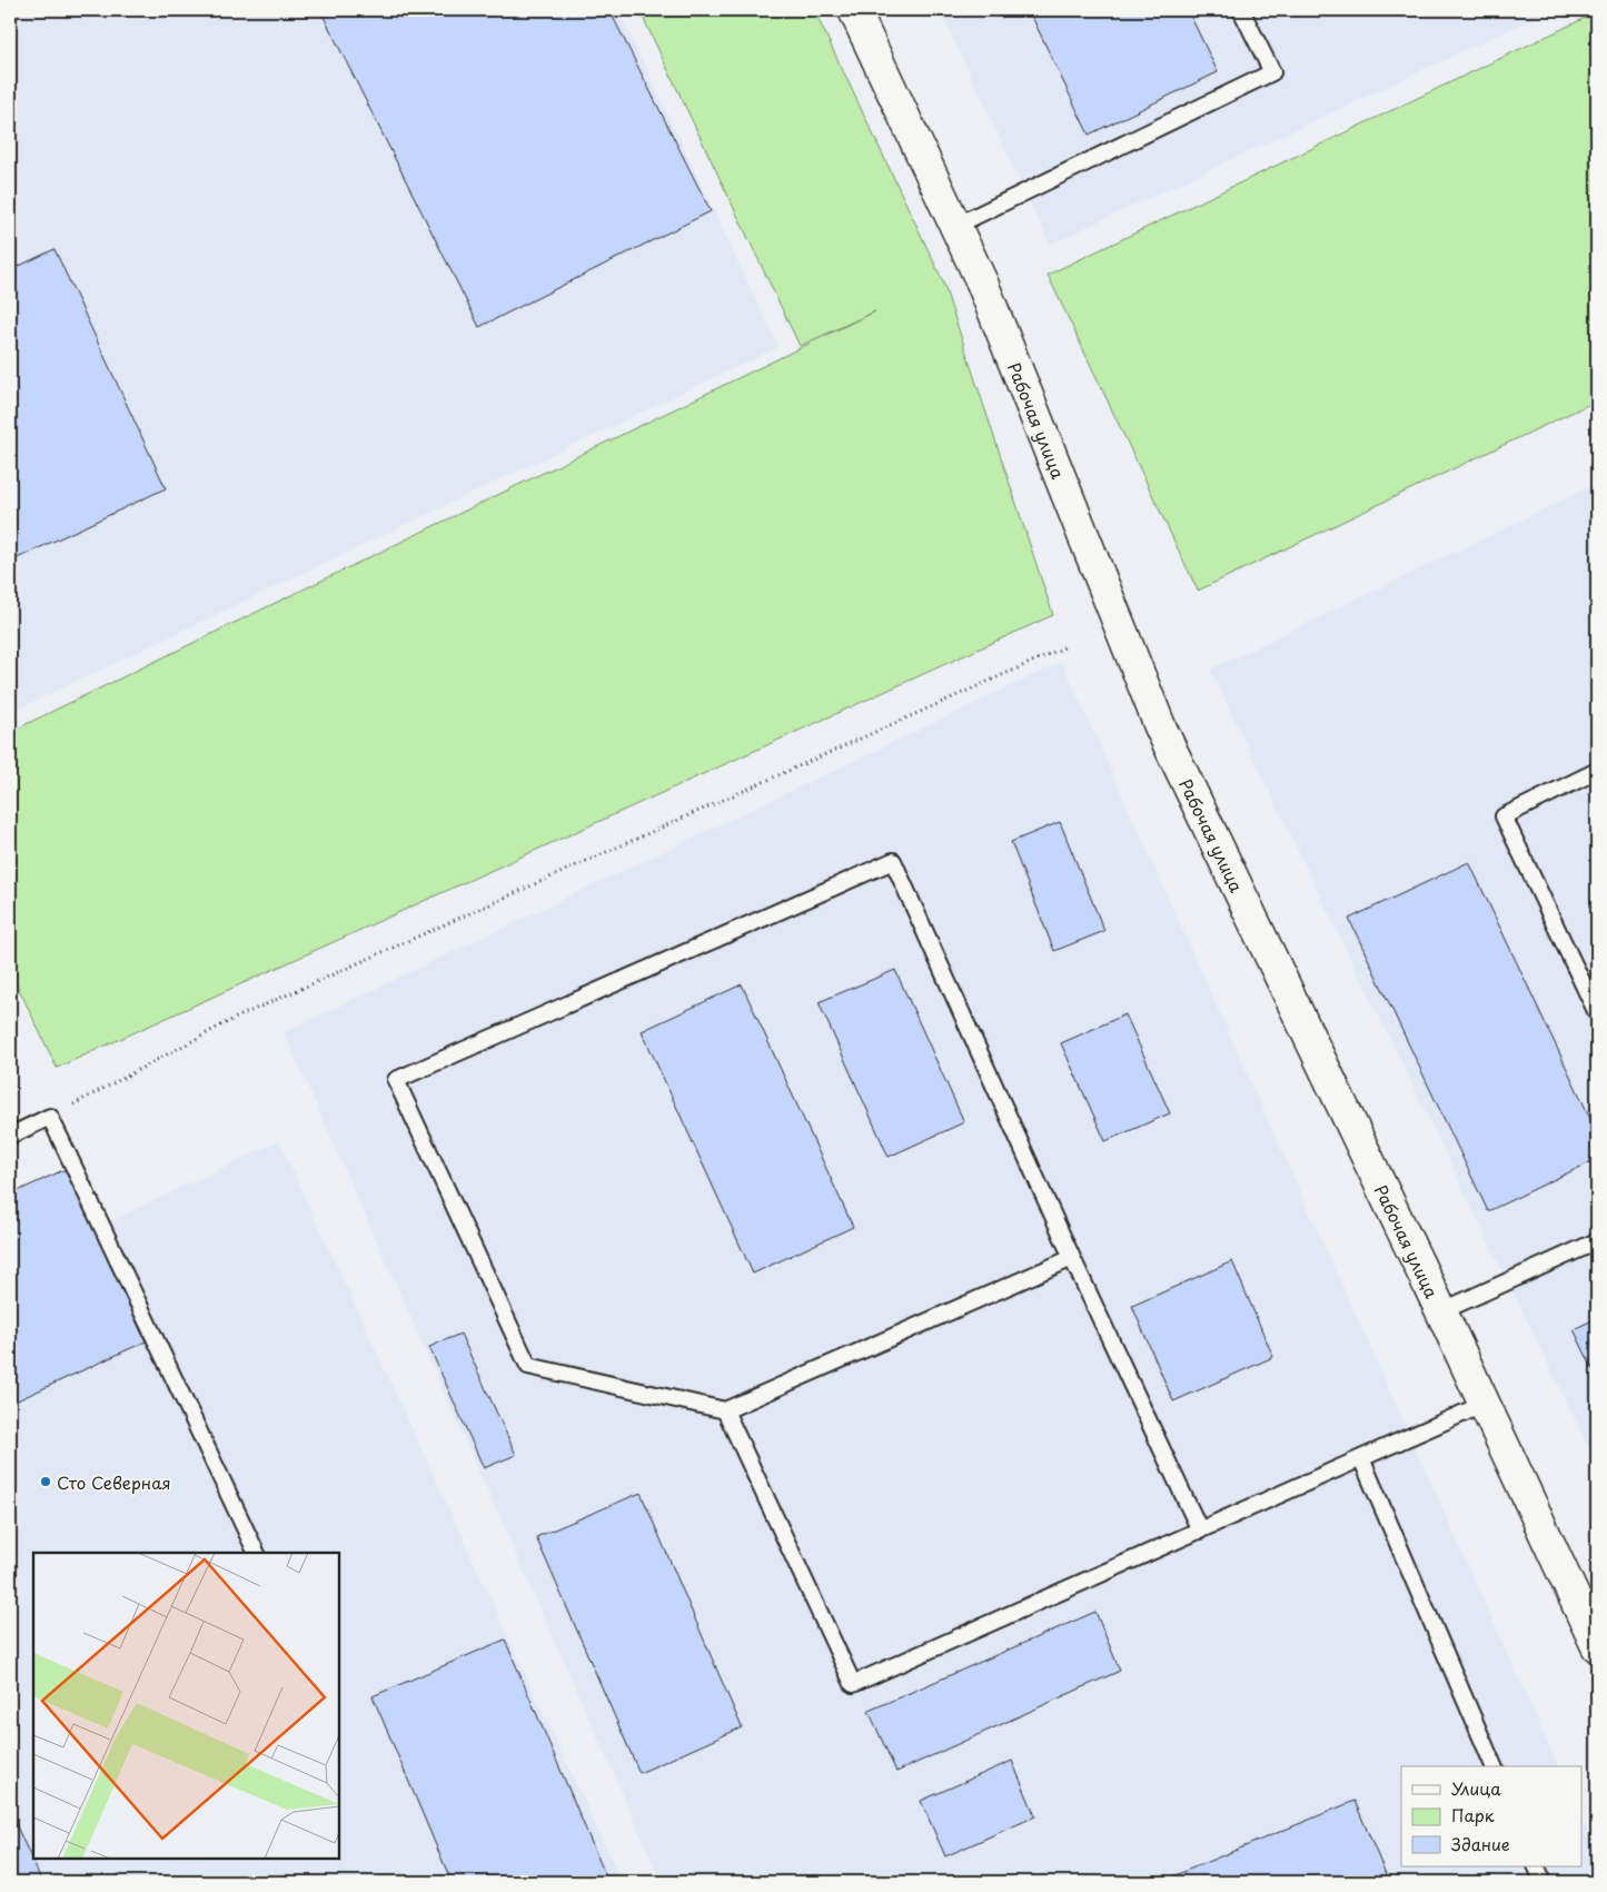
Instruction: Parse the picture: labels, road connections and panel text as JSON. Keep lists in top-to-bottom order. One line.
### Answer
{"streets":{"main road":["Рабочая улица"]},"places":["Сто Северная"],"legend":["Улица","Парк","Здание"]}
